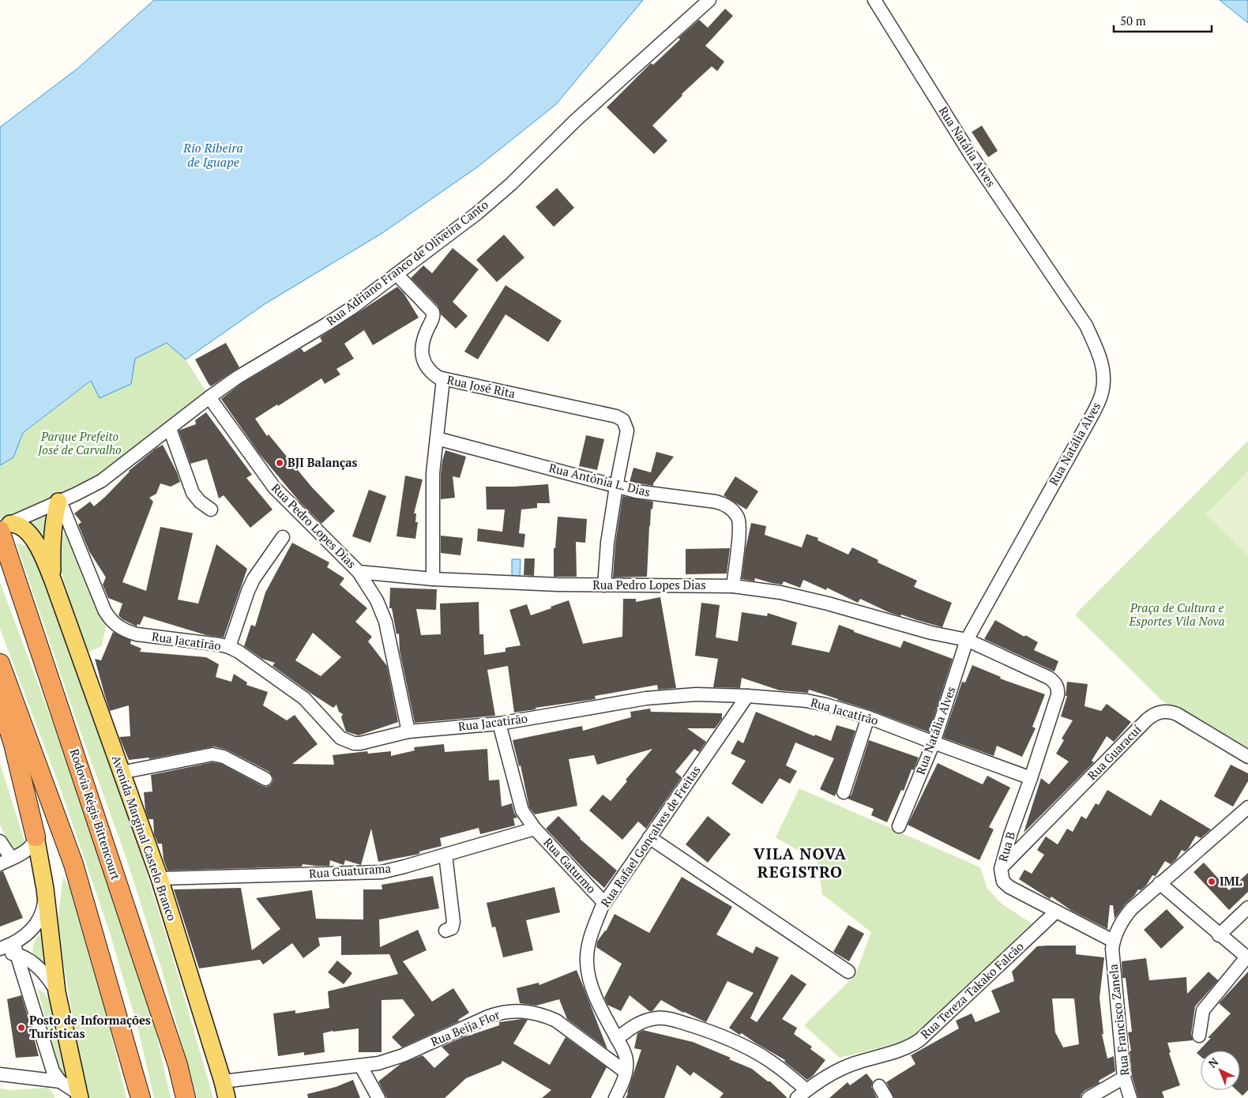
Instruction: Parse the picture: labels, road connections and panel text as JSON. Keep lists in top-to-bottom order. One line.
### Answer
{"streets":{"highway":["Rodovia Régis Bittencourt"],"main road":["Avenida Marginal Castelo Branco"],"street":["Rua Natália Alves","Rua Adriano Franco de Oliveira Canto","Rua José Rita","Rua Antônia L. Dias","Rua Pedro Lopes Dias","Rua Jacatirão","Rua Guaracuí","Rua Rafael Gonçalves de Freitas","Rua B","Rua Gaturmo","Rua Guaturama","Rua Tereza Takako Falcão","Rua Francisco Zanela","Rua Beija Flor"]},"crossings":[["Rua Natália Alves","Rua Pedro Lopes Dias"],["Rua Natália Alves","Rua Jacatirão"],["Rua Adriano Franco de Oliveira Canto","Rua José Rita"],["Rua Adriano Franco de Oliveira Canto","Rua Pedro Lopes Dias"],["Rua Adriano Franco de Oliveira Canto","Rua Jacatirão"],["Rua Adriano Franco de Oliveira Canto","Rodovia Régis Bittencourt"],["Rua Adriano Franco de Oliveira Canto","Avenida Marginal Castelo Branco"],["Rua José Rita","Rua Antônia L. Dias"],["Rua Antônia L. Dias","Rua Pedro Lopes Dias"],["Rua Pedro Lopes Dias","Rua Jacatirão"],["Rua Pedro Lopes Dias","Rua B"],["Rua Jacatirão","Rua Rafael Gonçalves de Freitas"],["Rua Jacatirão","Avenida Marginal Castelo Branco"],["Rua Jacatirão","Rua B"],["Rua Jacatirão","Rua Gaturmo"],["Rua Guaracuí","Rua B"],["Rodovia Régis Bittencourt","Avenida Marginal Castelo Branco"],["Rua Rafael Gonçalves de Freitas","Rua Gaturmo"],["Rua Rafael Gonçalves de Freitas","Rua Beija Flor"],["Avenida Marginal Castelo Branco","Rua Guaturama"],["Avenida Marginal Castelo Branco","Rua Beija Flor"],["Rua B","Rua Tereza Takako Falcão"],["Rua B","Rua Francisco Zanela"],["Rua Gaturmo","Rua Guaturama"]],"districts":["VILA NOVA REGISTRO"],"water":["Rio Ribeira de Iguape"],"parks":["Parque Prefeito José de Carvalho","Praça de Cultura e Esportes Vila Nova"],"places":["BJI Balanças","IML","Posto de Informações Turísticas"],"scale_bar":"50 m","north":"top left"}
